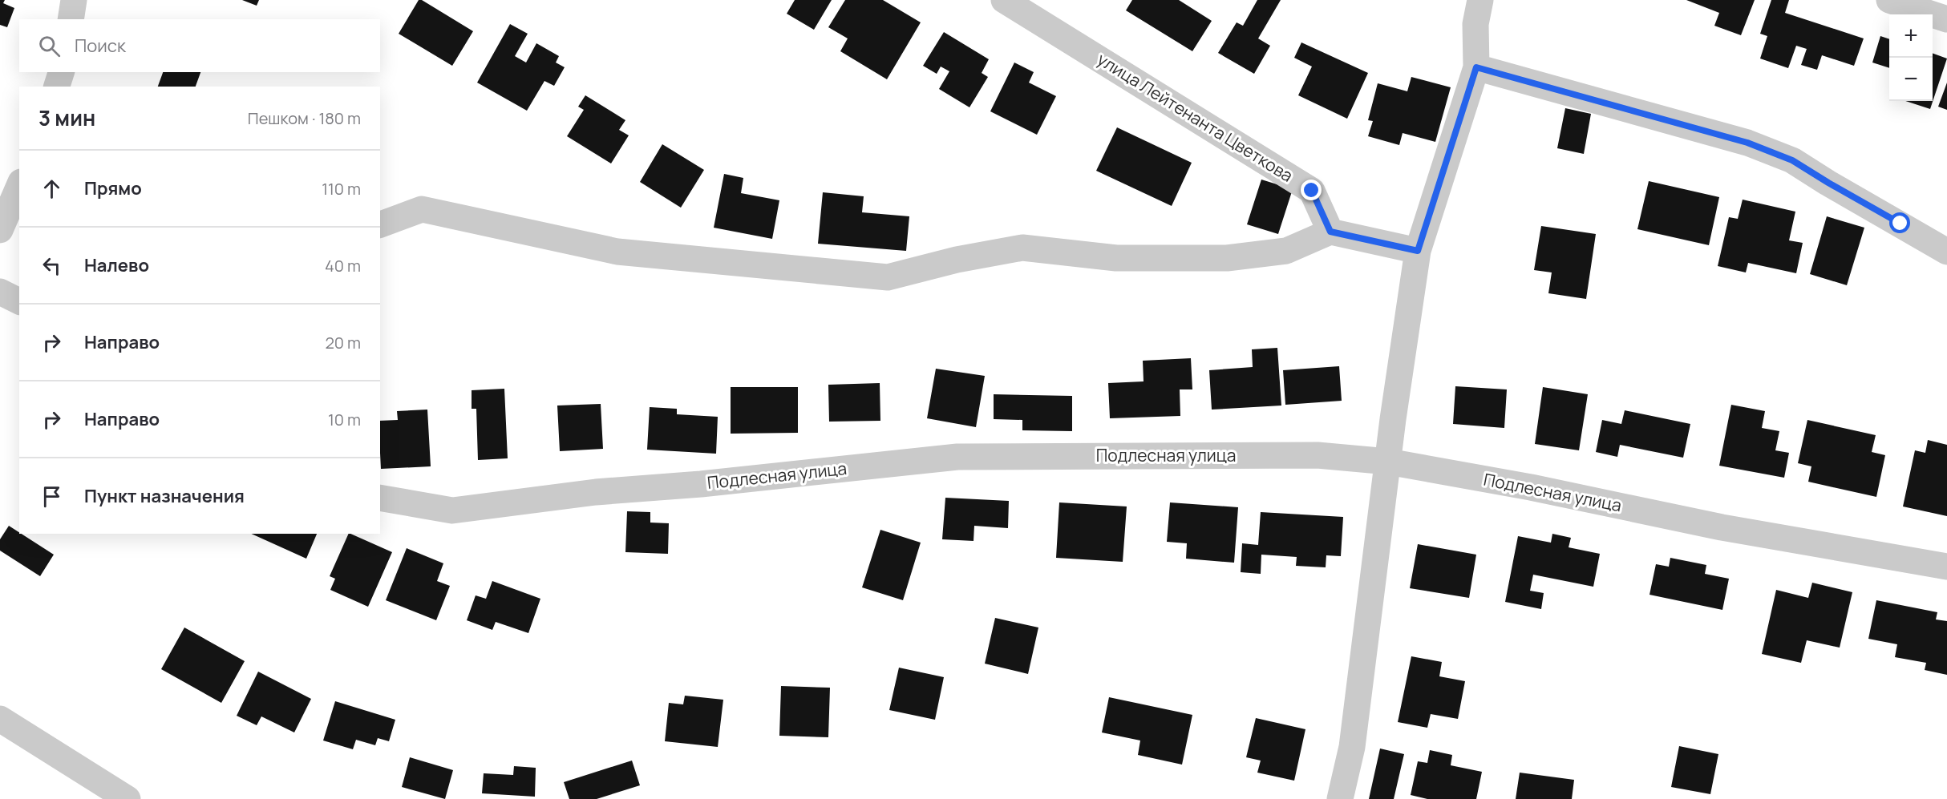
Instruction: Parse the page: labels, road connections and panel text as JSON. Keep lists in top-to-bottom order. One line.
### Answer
{"streets":{"street":["улица Лейтенанта Цветкова","Подлесная улица"]},"page":{"map_buttons":["+","−"],"search":"Поиск","heading":["3 мин","Пешком · 180 m"],"list":[["Прямо","110 m"],["Налево","40 m"],["Направо","20 m"],["Направо","10 m"],"Пункт назначения"]}}
